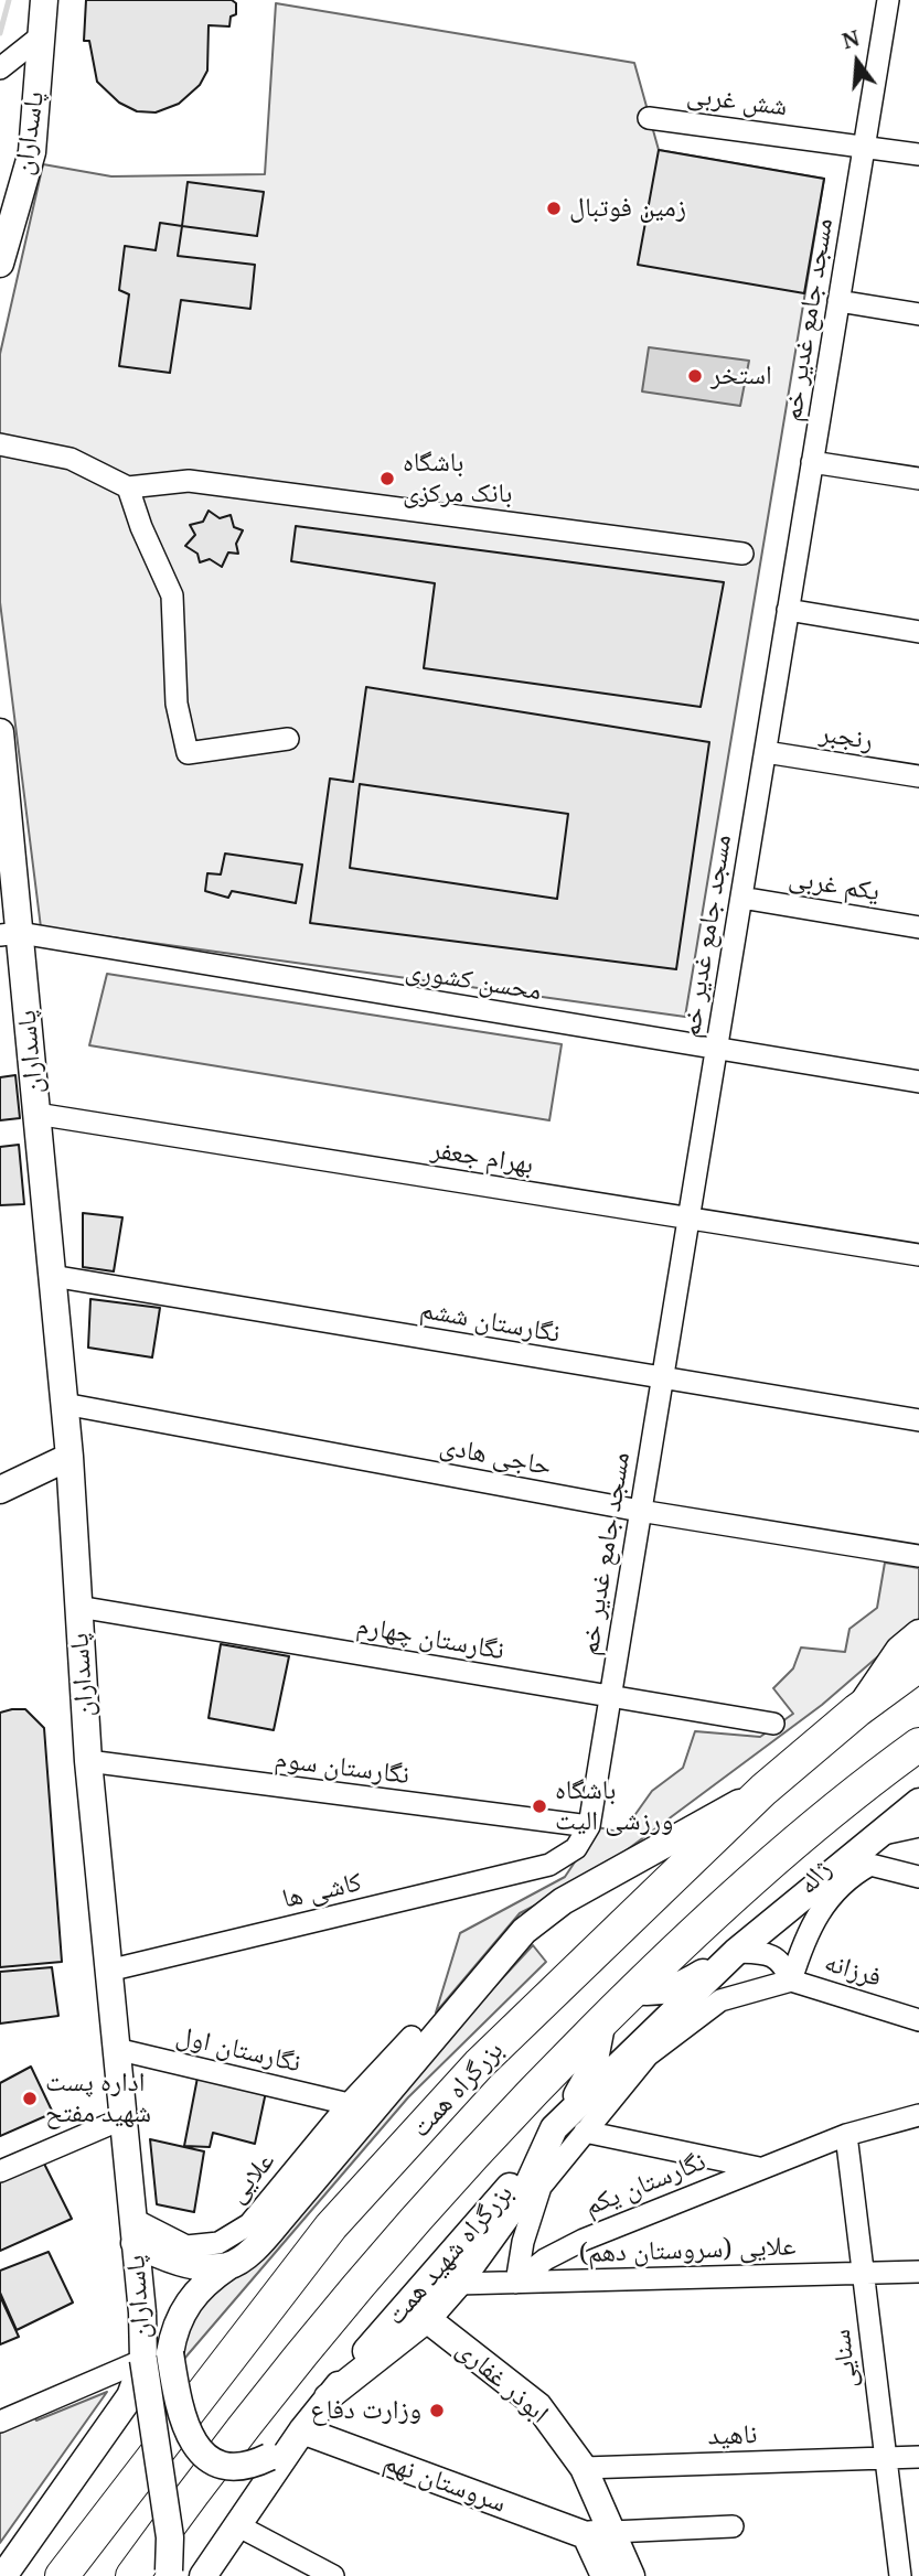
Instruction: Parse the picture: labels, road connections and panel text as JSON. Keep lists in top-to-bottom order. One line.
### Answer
{"streets":{"highway":["بزرگراه همت"],"main road":["پاسداران","بزرگراه شهید همت","ابوذر غفاری","سروستان نهم"],"street":["شش غربی","مسجد جامع غدیر خم","رنجبر","یکم غربی","محسن کشوری","بهرام جعفر","نگارستان ششم","حاجی هادی","نگارستان چهارم","نگارستان سوم","ژاله","کاشی ها","فرزانه","نگارستان اول","علایی","نگارستان یکم","علایی (سروستان دهم)","سنایی","ناهید"]},"crossings":[["شش غربی","مسجد جامع غدیر خم"],["پاسداران","محسن کشوری"],["پاسداران","بهرام جعفر"],["پاسداران","نگارستان ششم"],["پاسداران","حاجی هادی"],["پاسداران","نگارستان چهارم"],["پاسداران","نگارستان سوم"],["پاسداران","کاشی ها"],["پاسداران","نگارستان اول"],["پاسداران","علایی"],["مسجد جامع غدیر خم","رنجبر"],["مسجد جامع غدیر خم","یکم غربی"],["مسجد جامع غدیر خم","محسن کشوری"],["مسجد جامع غدیر خم","بهرام جعفر"],["مسجد جامع غدیر خم","نگارستان ششم"],["مسجد جامع غدیر خم","حاجی هادی"],["مسجد جامع غدیر خم","نگارستان چهارم"],["مسجد جامع غدیر خم","نگارستان سوم"],["مسجد جامع غدیر خم","کاشی ها"],["نگارستان سوم","کاشی ها"],["ژاله","فرزانه"],["نگارستان اول","علایی"],["بزرگراه همت","بزرگراه شهید همت"],["نگارستان یکم","علایی (سروستان دهم)"],["نگارستان یکم","سنایی"],["علایی (سروستان دهم)","سنایی"],["بزرگراه شهید همت","سروستان نهم"],["سنایی","ناهید"],["ابوذر غفاری","ناهید"],["ابوذر غفاری","سروستان نهم"]],"places":["زمین فوتبال","استخر","باشگاه بانک مرکزی","باشگاه ورزشی الیت","اداره پست شهید مفتح","وزارت دفاع"],"north":"top"}
